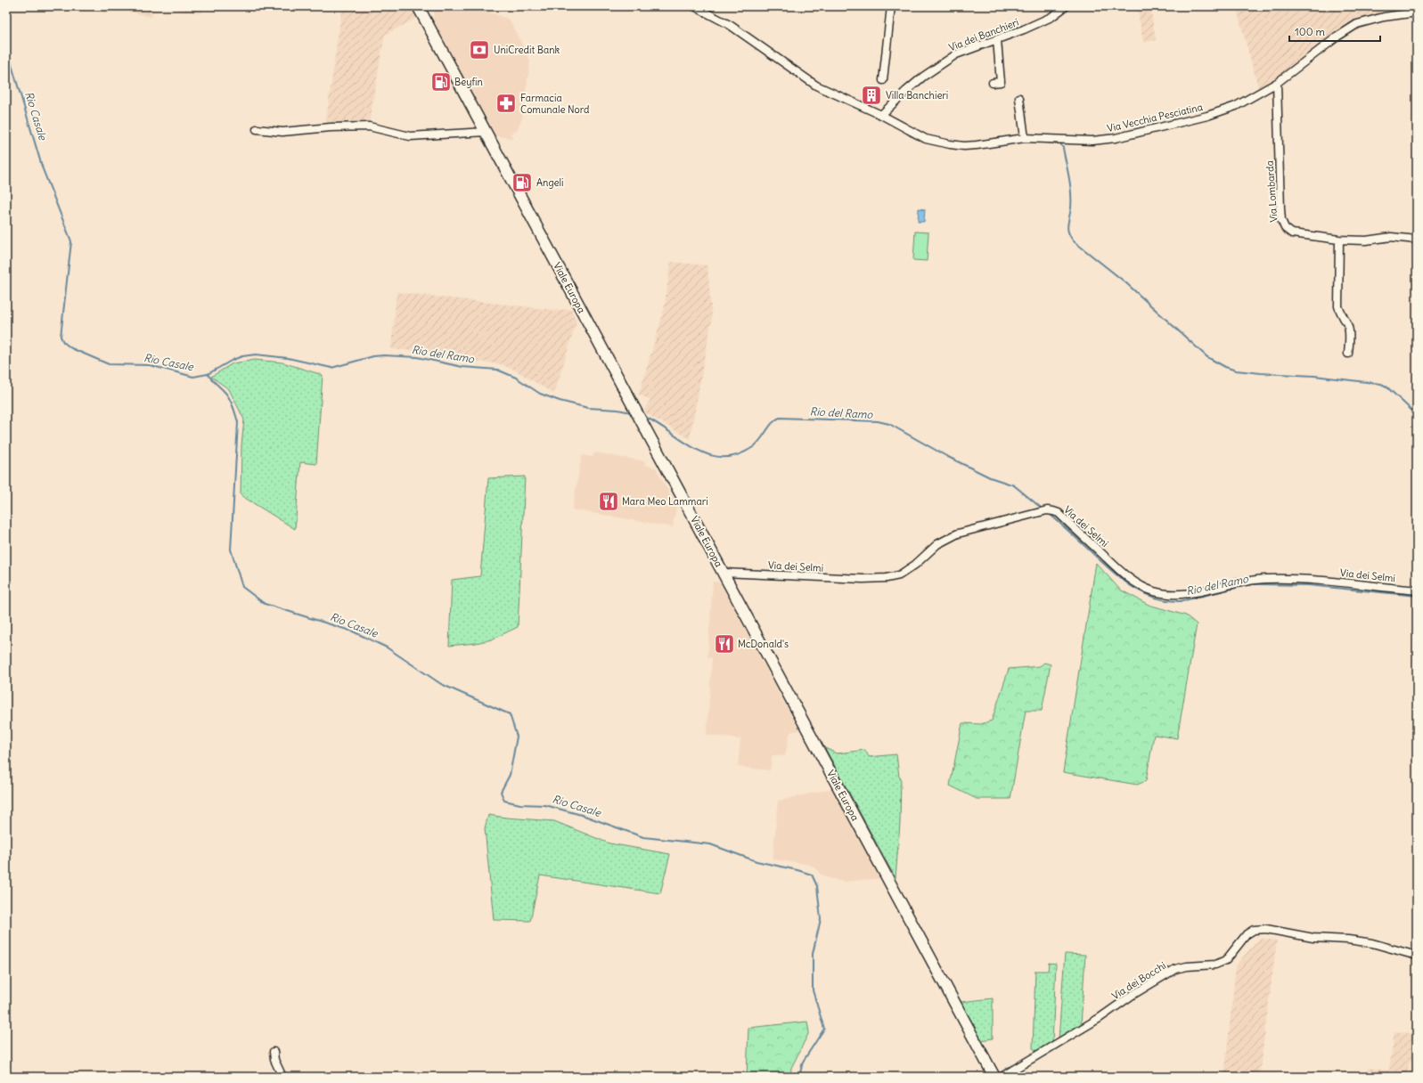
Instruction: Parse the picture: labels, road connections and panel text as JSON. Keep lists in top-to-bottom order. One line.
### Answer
{"streets":{"main road":["Viale Europa"],"street":["Via dei Banchieri","Via Vecchia Pesciatina","Via Lombarda","Via dei Selmi","Via dei Bocchi"]},"crossings":[["Via dei Banchieri","Via Vecchia Pesciatina"],["Via Vecchia Pesciatina","Via Lombarda"],["Viale Europa","Via dei Selmi"]],"water":["Rio Casale","Rio del Ramo"],"places":{"bank":["UniCredit Bank"],"fuel station":["Beyfin","Angeli"],"building":["Villa Banchieri"],"pharmacy":["Farmacia Comunale Nord"],"restaurant":["Mara Meo Lammari","McDonald's"]},"scale_bar":"100 m"}
